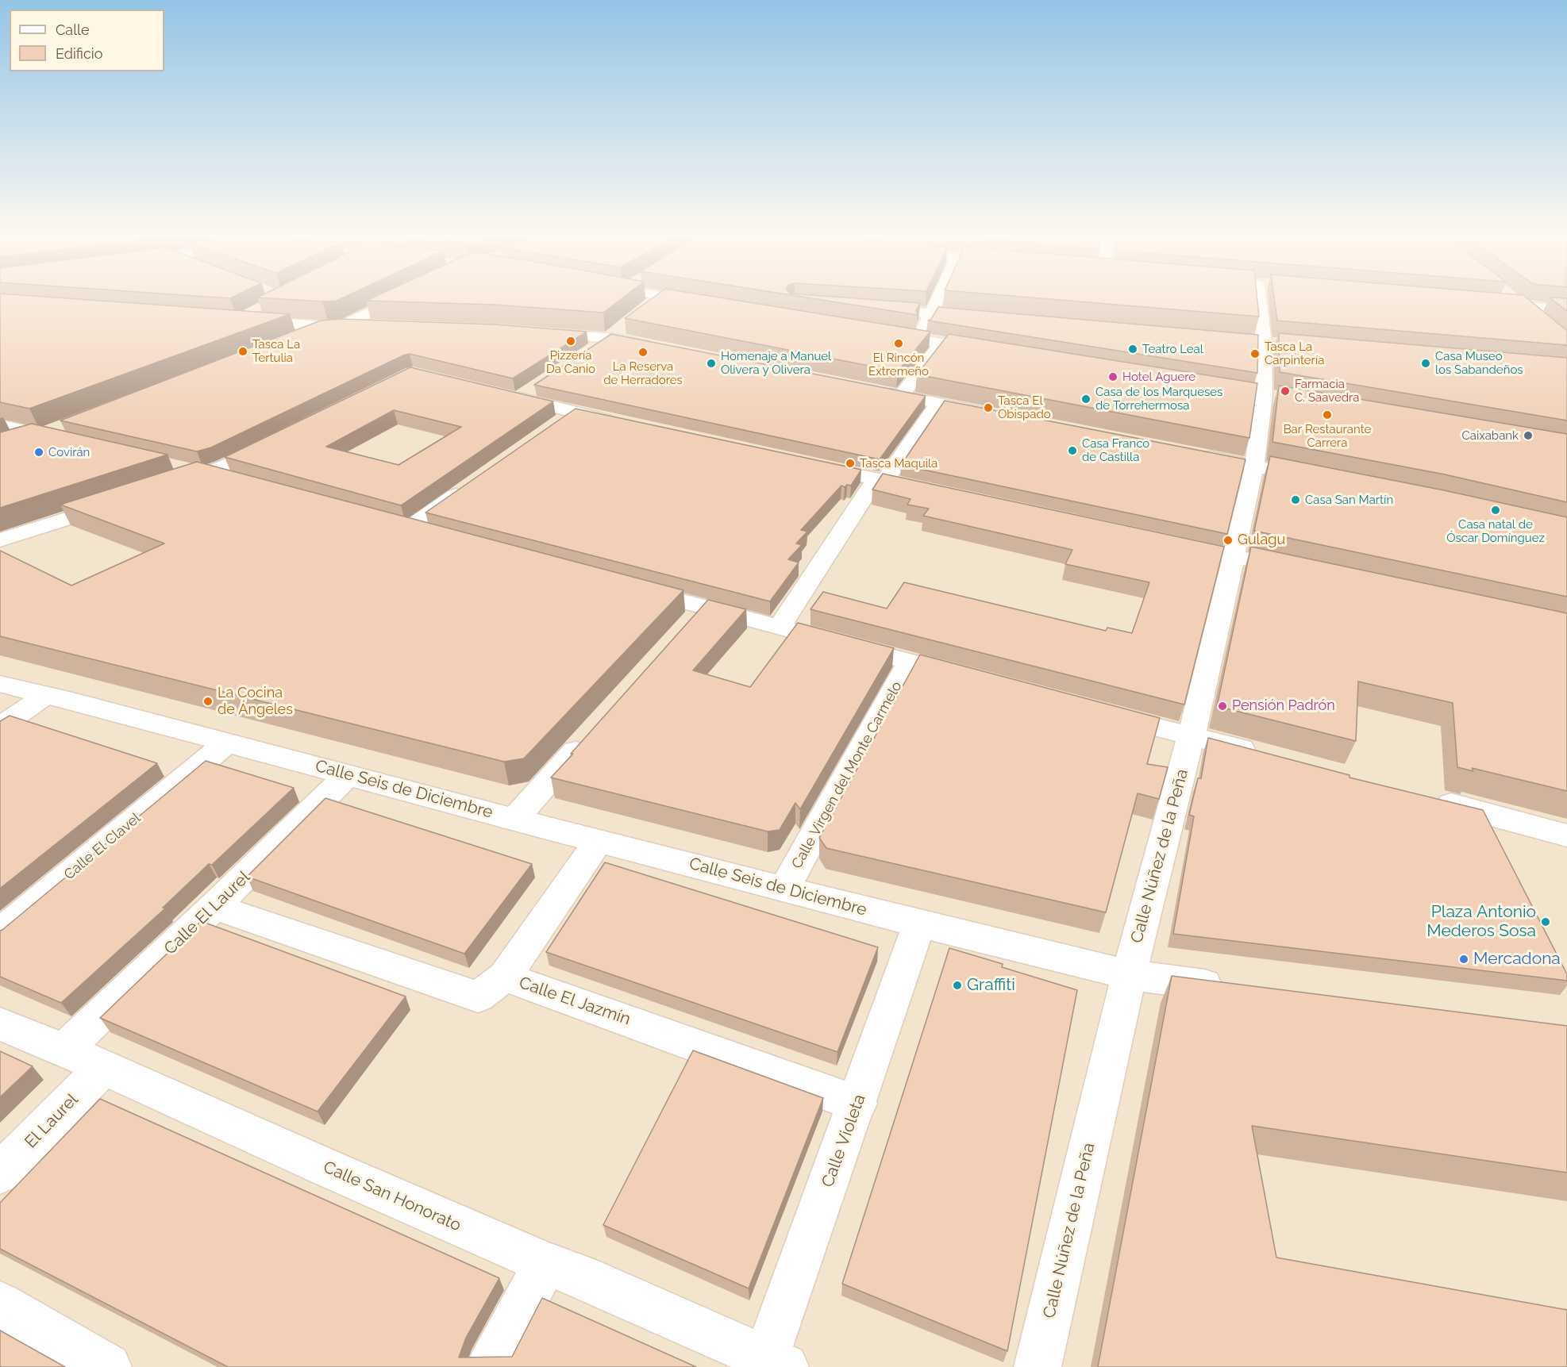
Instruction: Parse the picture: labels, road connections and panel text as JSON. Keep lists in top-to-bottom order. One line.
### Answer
{"streets":{"street":["Calle Virgen del Monte Carmelo","Calle Seis de Diciembre","Calle El Clavel","Calle Núñez de la Peña","Calle El Laurel","Calle El Jazmín","El Laurel","Calle Violeta","Calle San Honorato"]},"crossings":[["Calle Virgen del Monte Carmelo","Calle Seis de Diciembre"],["Calle Seis de Diciembre","Calle El Clavel"],["Calle Seis de Diciembre","Calle Núñez de la Peña"],["Calle Seis de Diciembre","Calle El Laurel"],["Calle Seis de Diciembre","Calle Violeta"],["Calle El Laurel","Calle El Jazmín"],["Calle El Laurel","Calle San Honorato"],["Calle El Jazmín","Calle Violeta"],["El Laurel","Calle San Honorato"],["Calle Violeta","Calle San Honorato"]],"places":["Pizzería Da Canio","El Rincón Extremeño","Teatro Leal","Tasca La Tertulia","La Reserva de Herradores","Tasca La Carpintería","Homenaje a Manuel Olivera y Olivera","Casa Museo los Sabandeños","Hotel Aguere","Farmacia C. Saavedra","Casa de los Marqueses de Torrehermosa","Tasca El Obispado","Bar Restaurante Carrera","Caixabank","Casa Franco de Castilla","Covirán","Tasca Maquila","Casa San Martín","Casa natal de Óscar Domínguez","Gulagu","La Cocina de Ángeles","Pensión Padrón","Plaza Antonio Mederos Sosa","Mercadona","Graffiti"],"legend":["Calle","Edificio"]}
